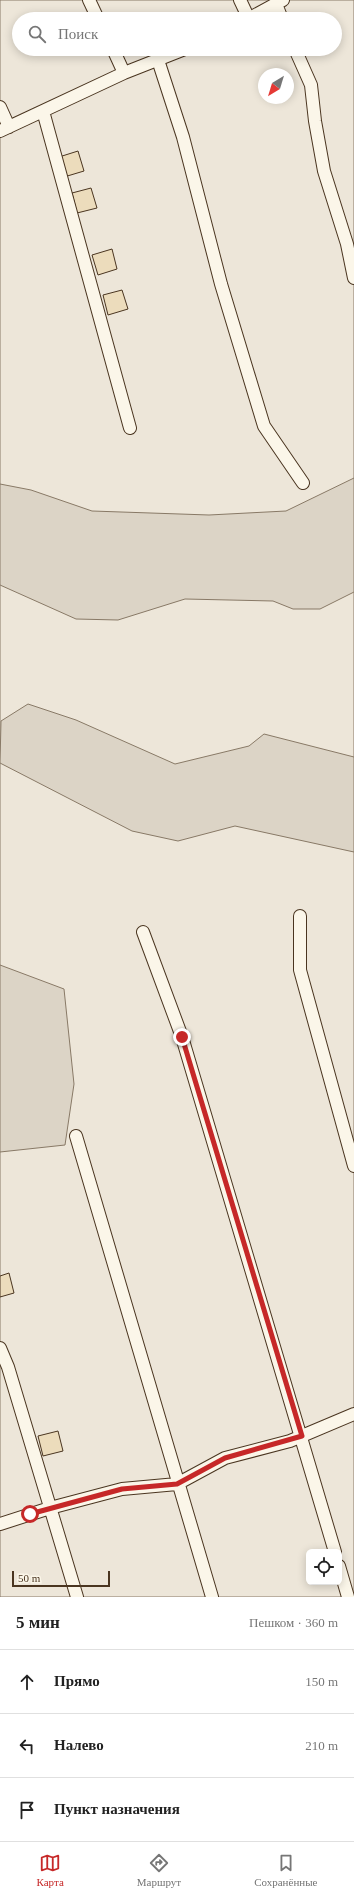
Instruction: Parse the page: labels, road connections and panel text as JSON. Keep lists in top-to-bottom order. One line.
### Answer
{"scale_bar":"50 m","north":"bottom left","page":{"search":"Поиск","scale":"50 m","heading":["5 мин","Пешком · 360 m"],"list":[["Прямо","150 m"],["Налево","210 m"],"Пункт назначения"],"nav":["Карта","Маршрут","Сохранённые"]}}
